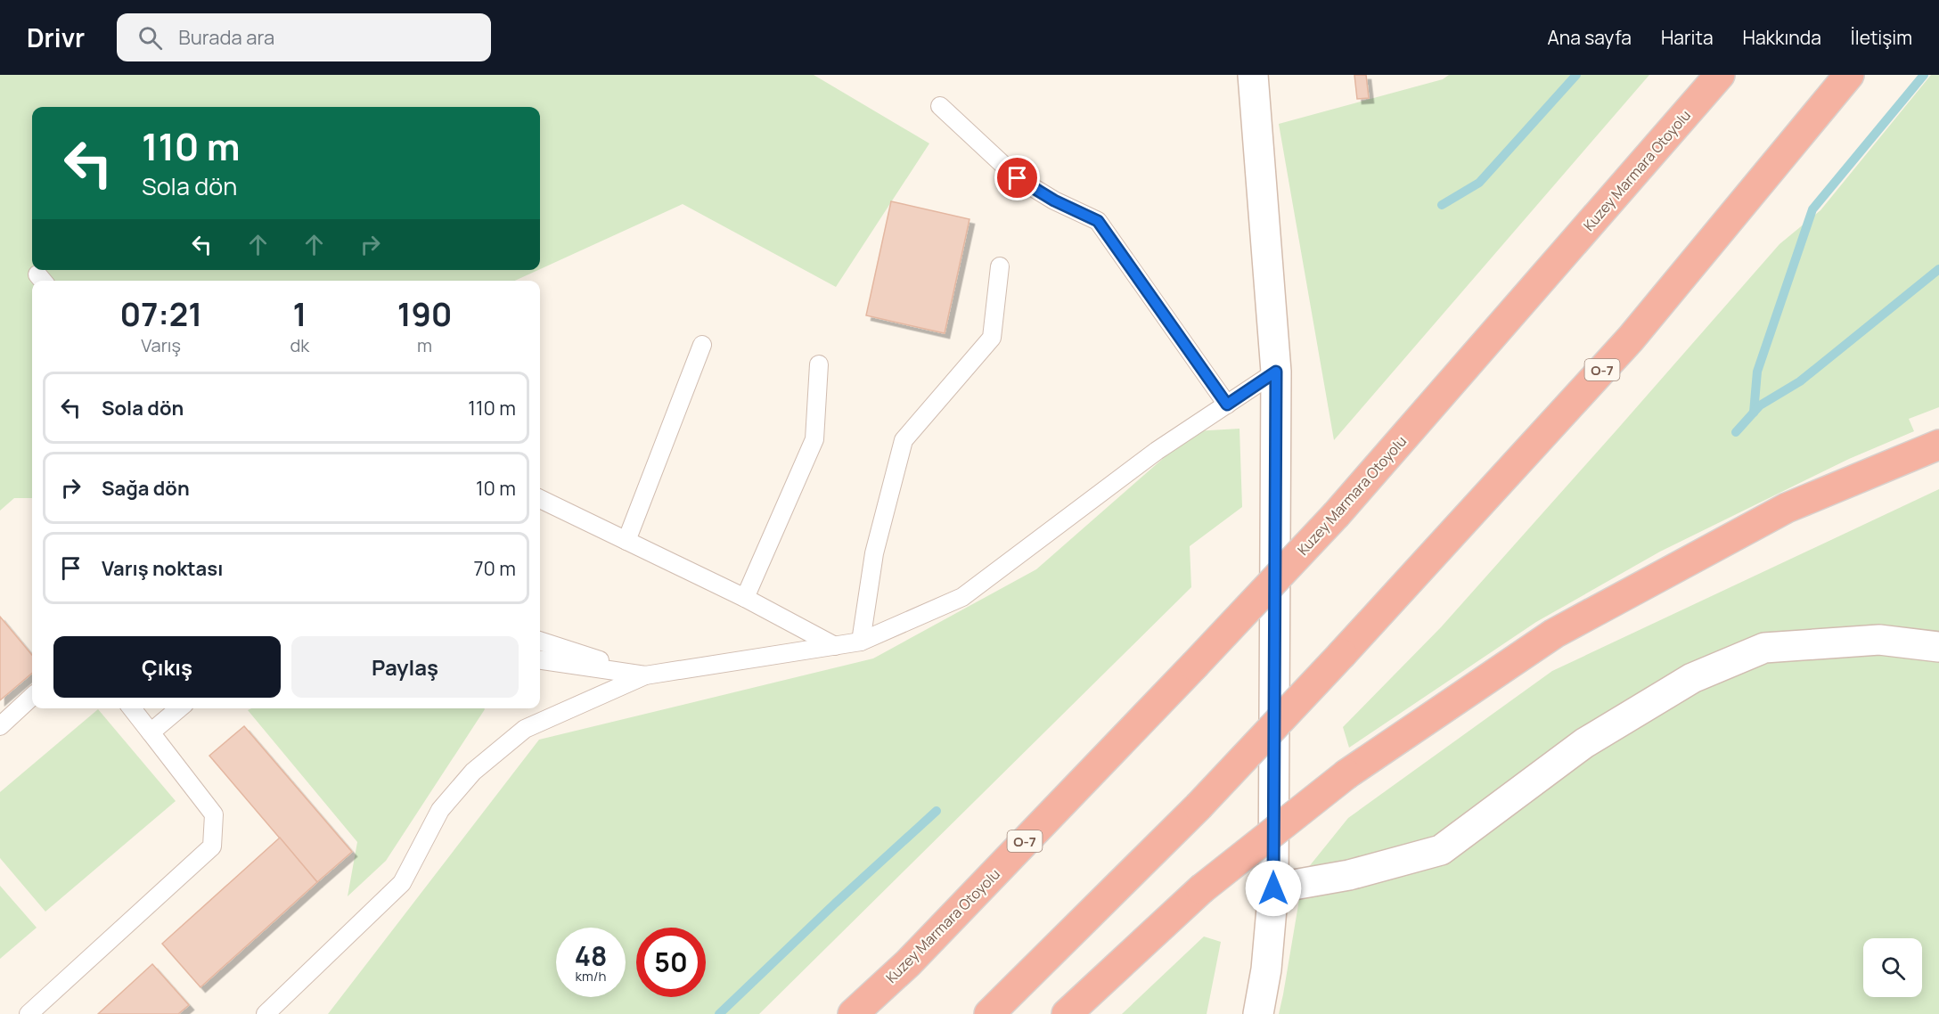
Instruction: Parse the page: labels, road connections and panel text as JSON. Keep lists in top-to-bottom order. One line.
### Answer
{"streets":{"highway":["Kuzey Marmara Otoyolu","O-7"]},"page":{"header":"Drivr","search":"Burada ara","nav":["Ana sayfa","Harita","Hakkında","İletişim"],"turn":["110 m","Sola dön"],"eta":["07:21","Varış","1","dk","190","m"],"list":[{"name":"Sola dön","value":"110 m"},{"name":"Sağa dön","value":"10 m"},{"name":"Varış noktası","value":"70 m"}],"buttons":["Çıkış","Paylaş"],"speed":"48 km/h","limit":"50"}}
